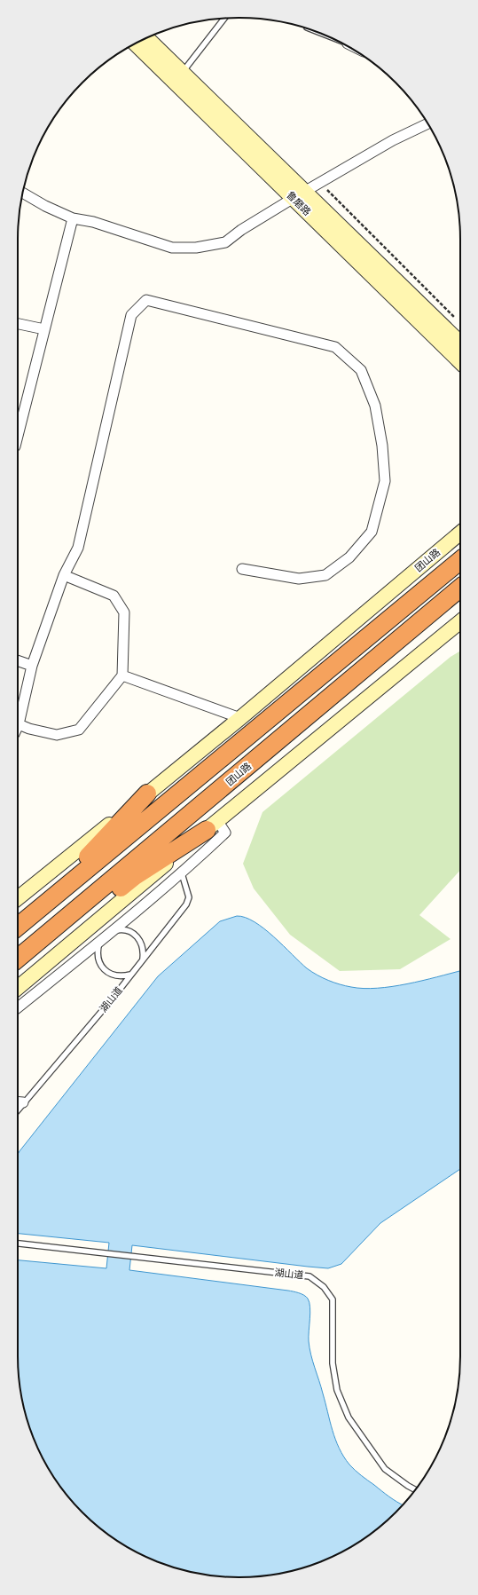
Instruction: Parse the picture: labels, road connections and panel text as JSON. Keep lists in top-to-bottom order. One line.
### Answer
{"streets":{"highway":["团山路"],"main road":["鲁磨路"],"lane":["湖山道"]}}
